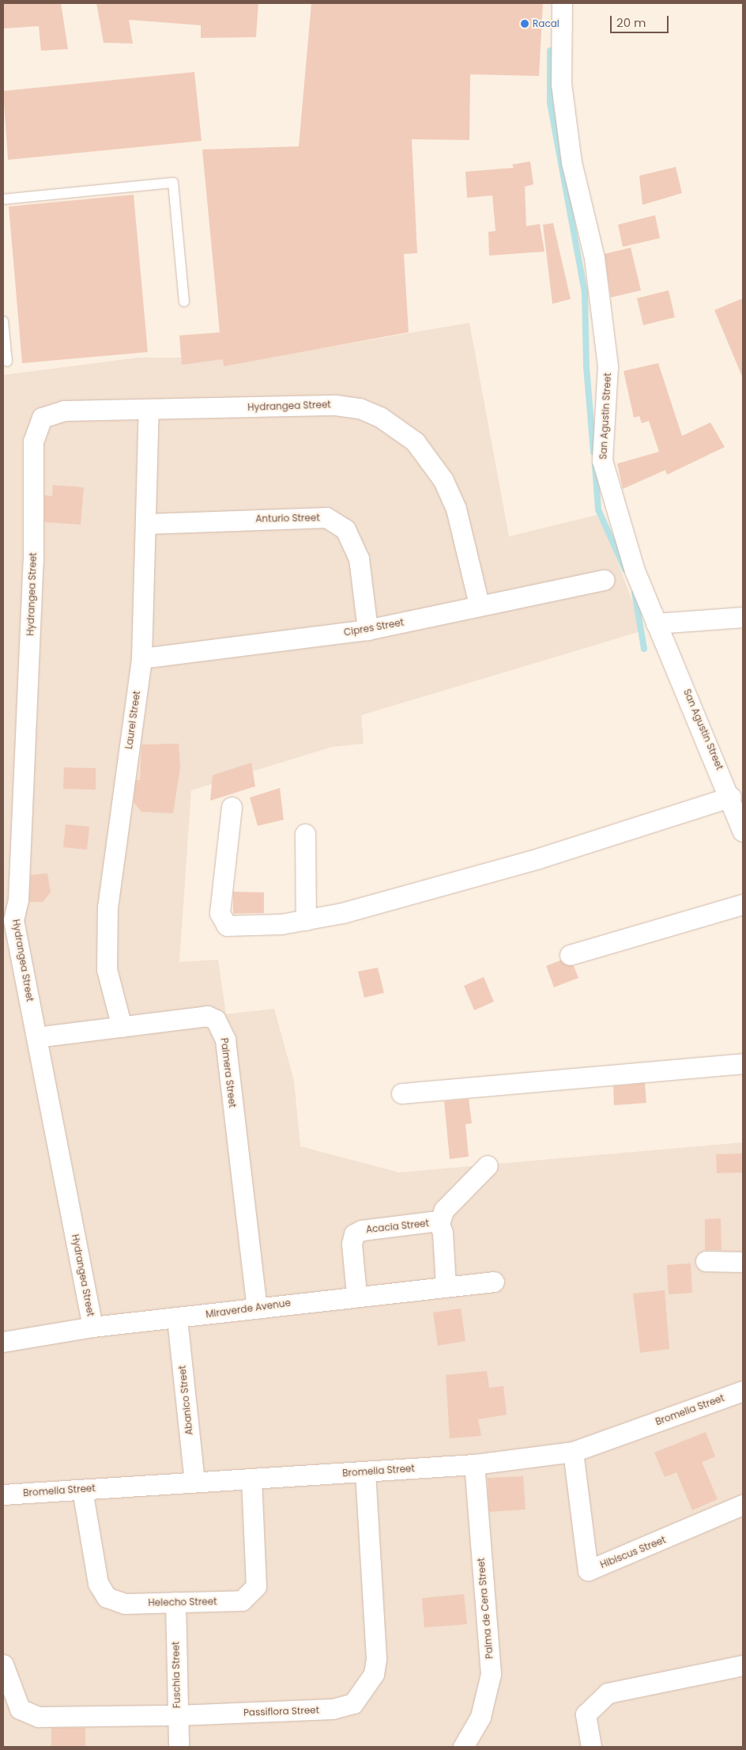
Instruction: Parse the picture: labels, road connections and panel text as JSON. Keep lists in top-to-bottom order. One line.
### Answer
{"streets":{"street":["Hydrangea Street","San Agustin Street","Anturio Street","Cipres Street","Laurel Street","Palmera Street","Acacia Street","Miraverde Avenue","Abanico Street","Bromelia Street","Hibiscus Street","Helecho Street","Palma de Cera Street","Fuschia Street","Passiflora Street"]},"crossings":[["Hydrangea Street","Cipres Street"],["Hydrangea Street","Laurel Street"],["Hydrangea Street","Palmera Street"],["Hydrangea Street","Miraverde Avenue"],["Anturio Street","Cipres Street"],["Anturio Street","Laurel Street"],["Cipres Street","Laurel Street"],["Laurel Street","Palmera Street"],["Palmera Street","Miraverde Avenue"],["Acacia Street","Miraverde Avenue"],["Miraverde Avenue","Abanico Street"],["Abanico Street","Bromelia Street"],["Bromelia Street","Hibiscus Street"],["Bromelia Street","Helecho Street"],["Bromelia Street","Palma de Cera Street"],["Bromelia Street","Passiflora Street"],["Helecho Street","Fuschia Street"],["Fuschia Street","Passiflora Street"]],"places":["Racal"],"scale_bar":"20 m"}
